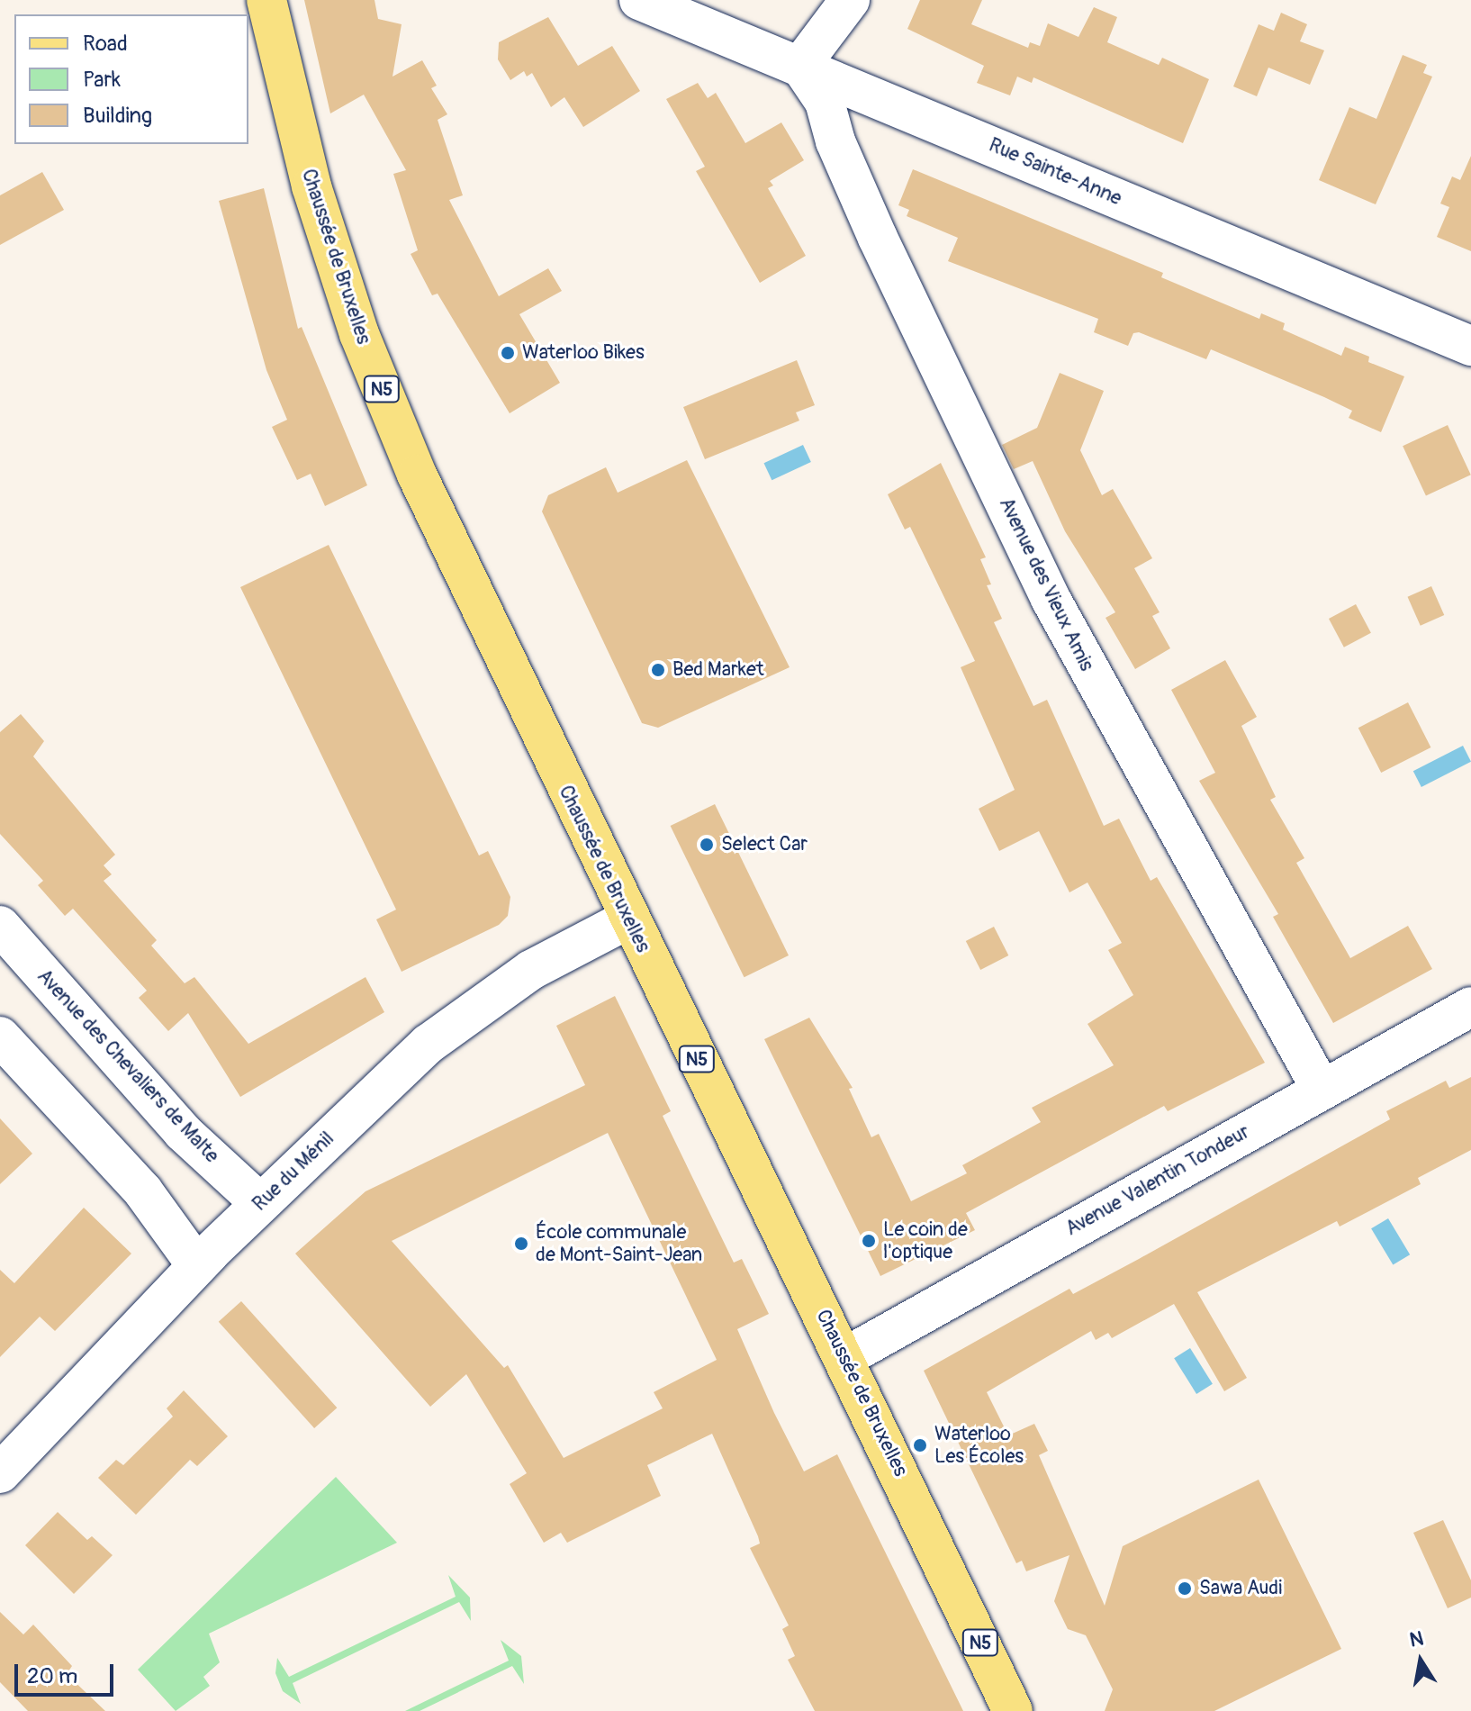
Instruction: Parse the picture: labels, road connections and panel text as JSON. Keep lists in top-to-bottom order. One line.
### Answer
{"streets":{"main road":["Chaussée de Bruxelles","N5"],"street":["Rue Sainte-Anne","Avenue des Vieux Amis","Avenue des Chevaliers de Malte","Rue du Ménil","Avenue Valentin Tondeur"]},"crossings":[["Rue Sainte-Anne","Avenue des Vieux Amis"],["Chaussée de Bruxelles","Rue du Ménil"],["Chaussée de Bruxelles","Avenue Valentin Tondeur"],["Avenue des Vieux Amis","Avenue Valentin Tondeur"],["Avenue des Chevaliers de Malte","Rue du Ménil"]],"places":["Waterloo Bikes","Bed Market","Select Car","Le coin de l'optique","École communale de Mont-Saint-Jean","Waterloo Les Écoles","Sawa Audi"],"legend":["Road","Park","Building"],"scale_bar":"20 m","north":"top"}
